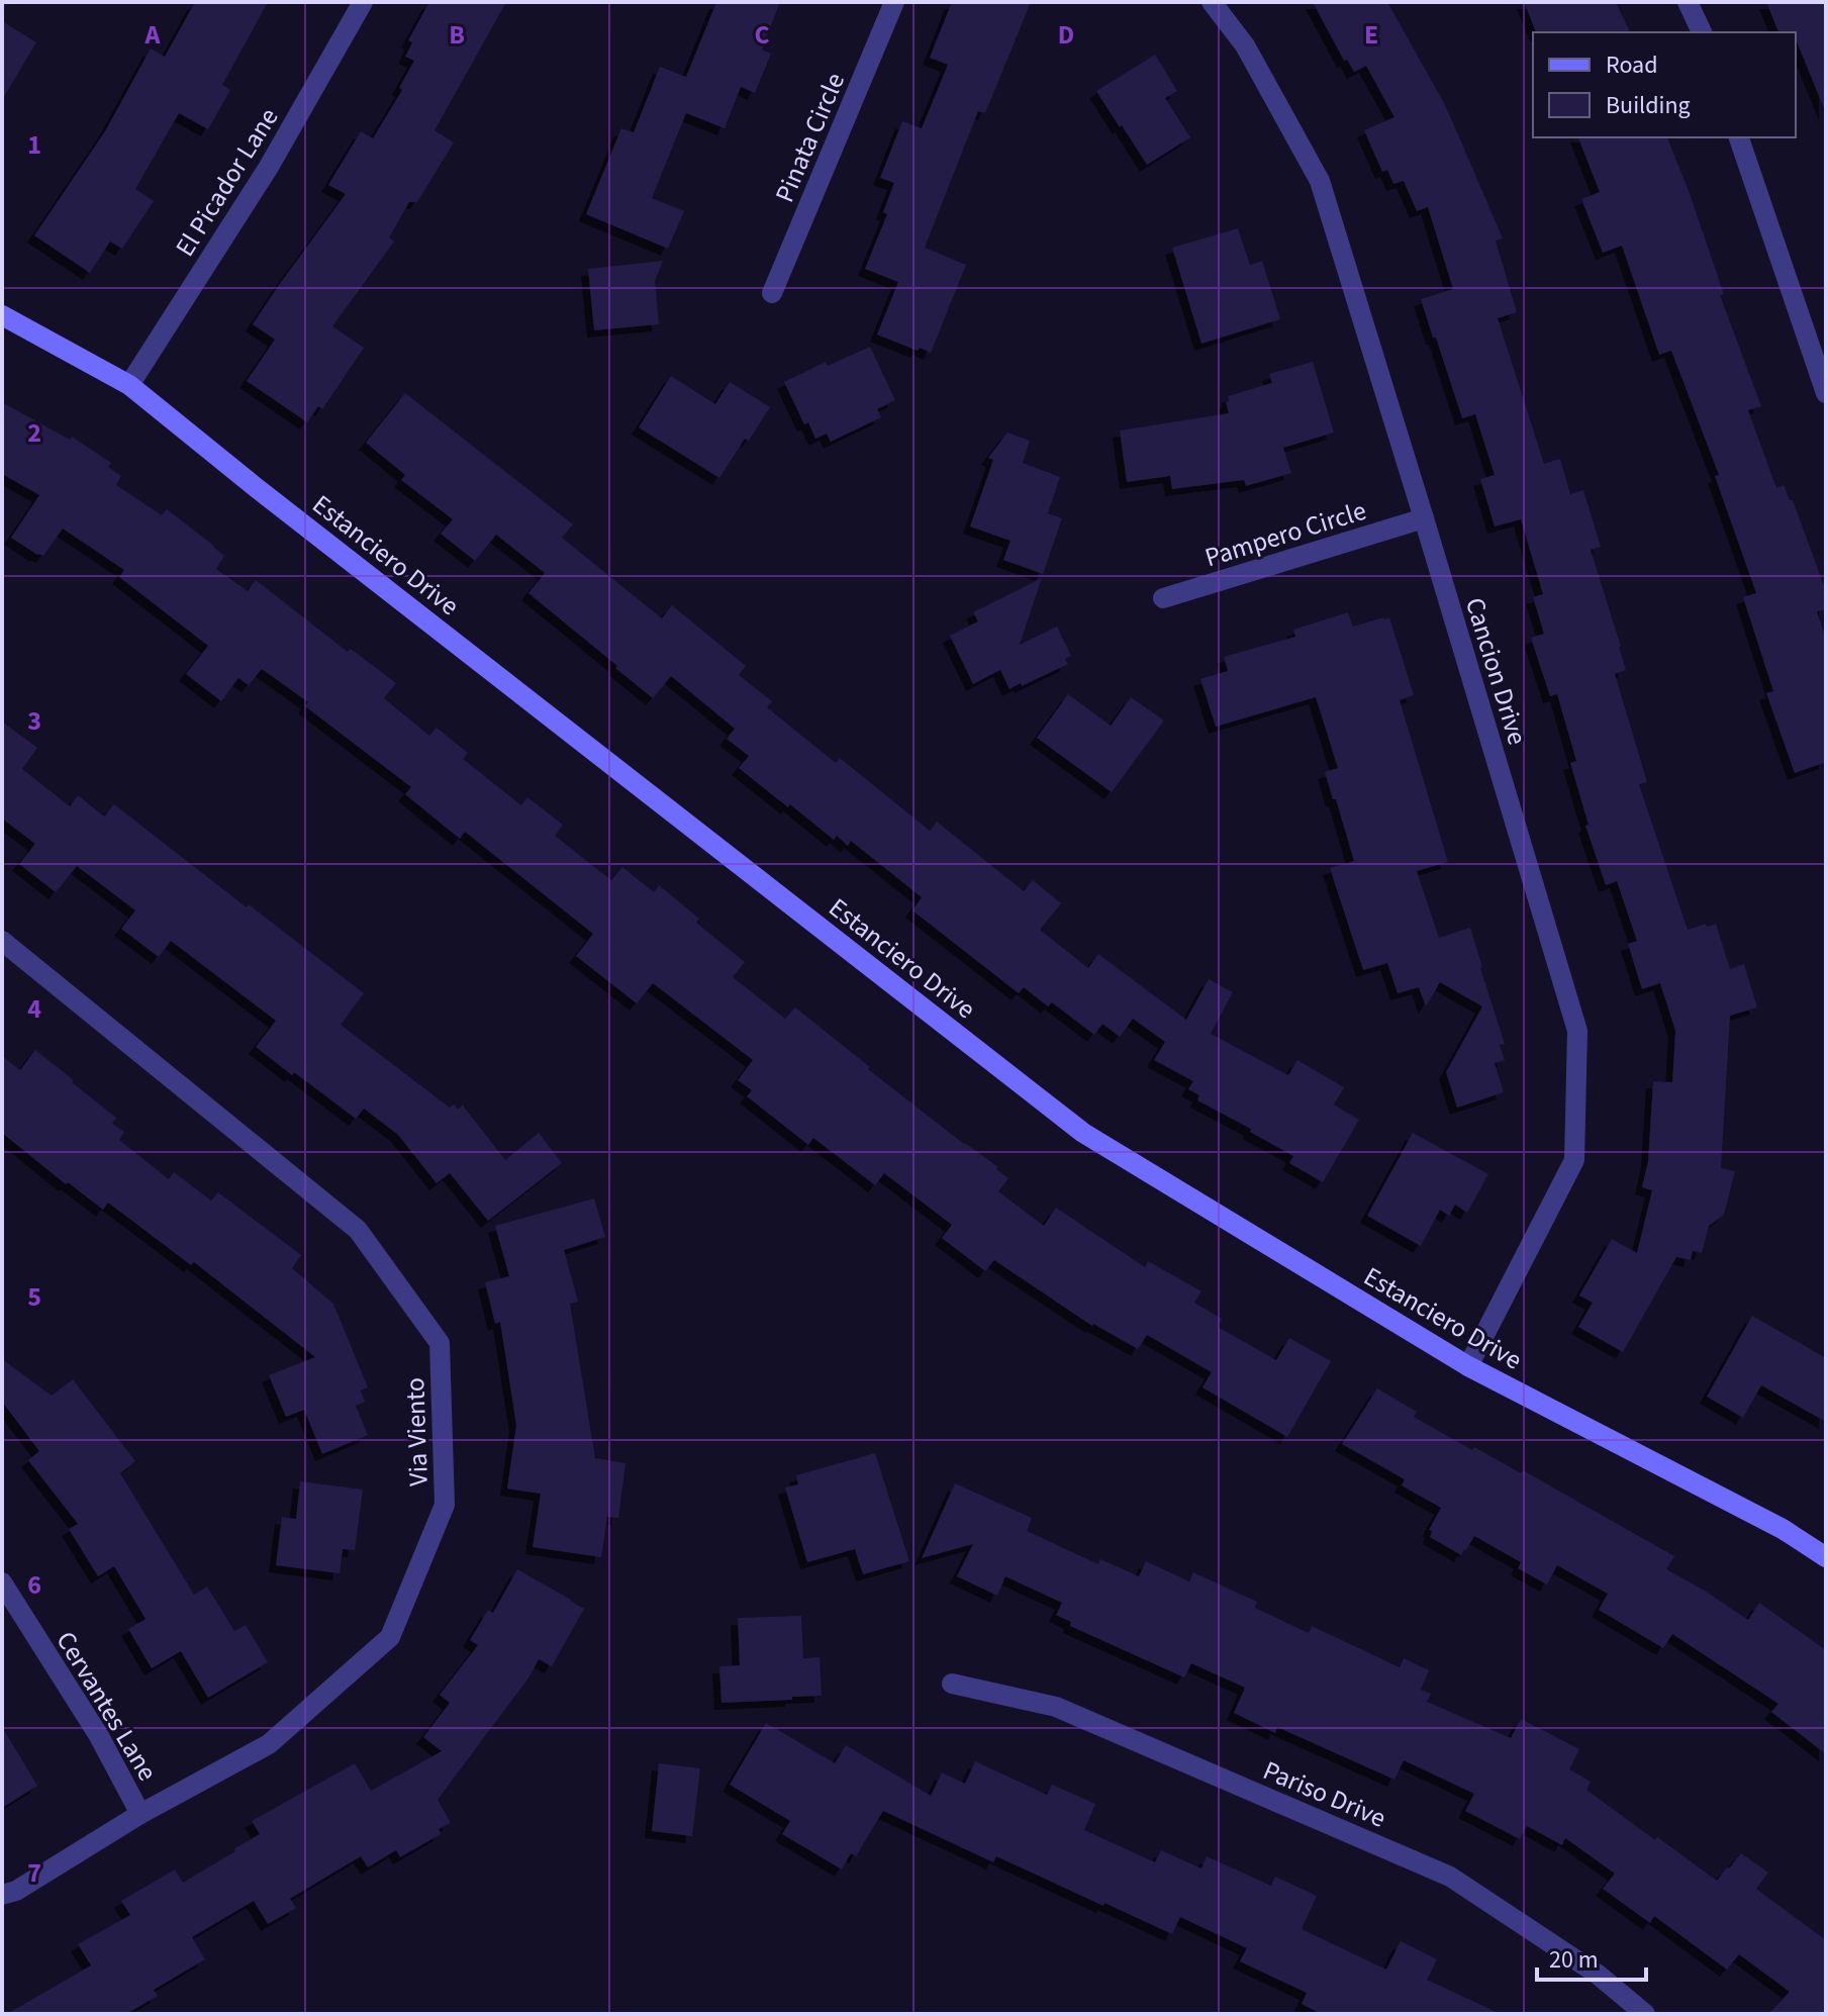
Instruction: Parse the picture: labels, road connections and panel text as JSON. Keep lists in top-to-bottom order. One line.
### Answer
{"streets":{"street":["Pinata Circle","El Picador Lane","Pampero Circle","Estanciero Drive","Cancion Drive","Via Viento","Cervantes Lane","Pariso Drive"]},"crossings":[["El Picador Lane","Estanciero Drive"],["Pampero Circle","Cancion Drive"],["Estanciero Drive","Cancion Drive"],["Via Viento","Cervantes Lane"]],"legend":["Road","Building"],"scale_bar":"20 m","grid":{"columns":["A","B","C","D","E"],"rows":["1","2","3","4","5","6","7"]}}
